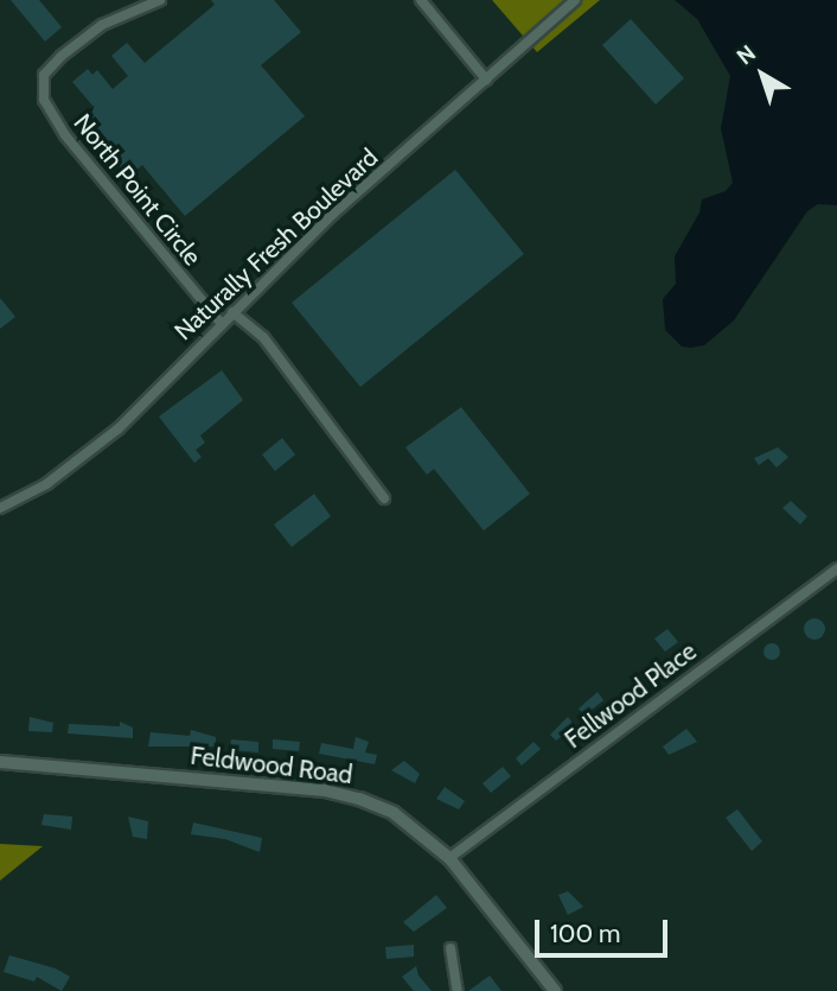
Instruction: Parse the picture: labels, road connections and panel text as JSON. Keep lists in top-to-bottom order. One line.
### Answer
{"streets":{"street":["North Point Circle","Naturally Fresh Boulevard","Fellwood Place","Feldwood Road"]},"crossings":[["North Point Circle","Naturally Fresh Boulevard"],["Fellwood Place","Feldwood Road"]],"scale_bar":"100 m","north":"top left"}
